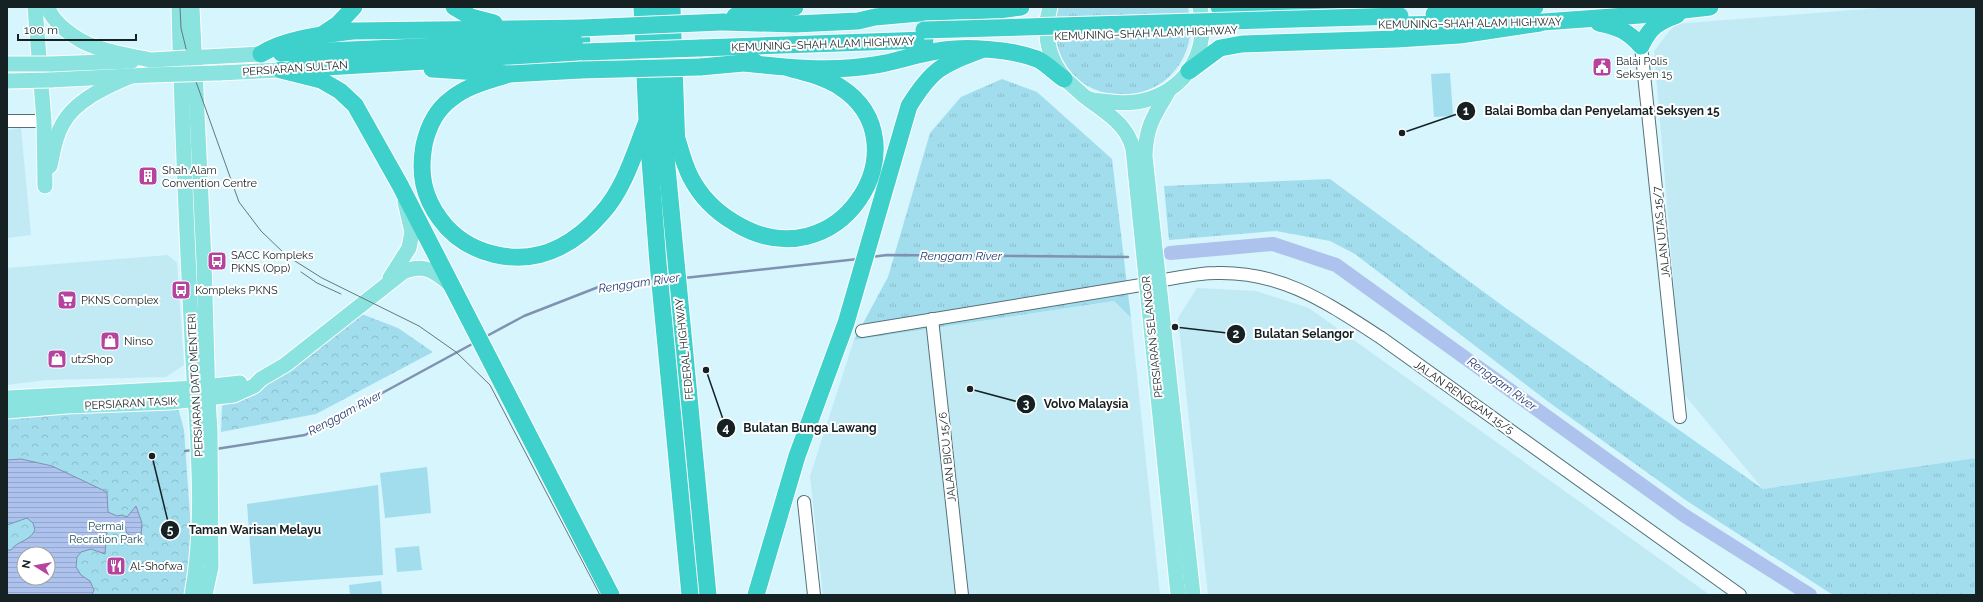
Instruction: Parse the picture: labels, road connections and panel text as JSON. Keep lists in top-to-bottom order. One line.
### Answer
{"streets":{"highway":["KEMUNING–SHAH ALAM HIGHWAY","PERSIARAN SULTAN","FEDERAL HIGHWAY"],"main road":["PERSIARAN SELANGOR","PERSIARAN DATO MENTERI","PERSIARAN TASIK"],"street":["JALAN UTAS 15/7","JALAN RENGGAM 15/5","JALAN BICU 15/6"]},"crossings":[["KEMUNING–SHAH ALAM HIGHWAY","PERSIARAN SULTAN"],["PERSIARAN SULTAN","PERSIARAN DATO MENTERI"],["PERSIARAN SELANGOR","JALAN RENGGAM 15/5"],["PERSIARAN DATO MENTERI","PERSIARAN TASIK"]],"water":["Renggam River"],"parks":["Permai Recration Park"],"places":{"public building":["Balai Polis Seksyen 15"],"other":["Balai Bomba dan Penyelamat Seksyen 15","Bulatan Selangor","Bulatan Bunga Lawang","Volvo Malaysia","Taman Warisan Melayu"],"building":["Shah Alam Convention Centre"],"bus stop":["SACC Kompleks PKNS (Opp)","Kompleks PKNS"],"supermarket":["PKNS Complex"],"shop":["Ninso","utzShop"],"restaurant":["Al-Shofwa"]},"scale_bar":"100 m","north":"left"}
